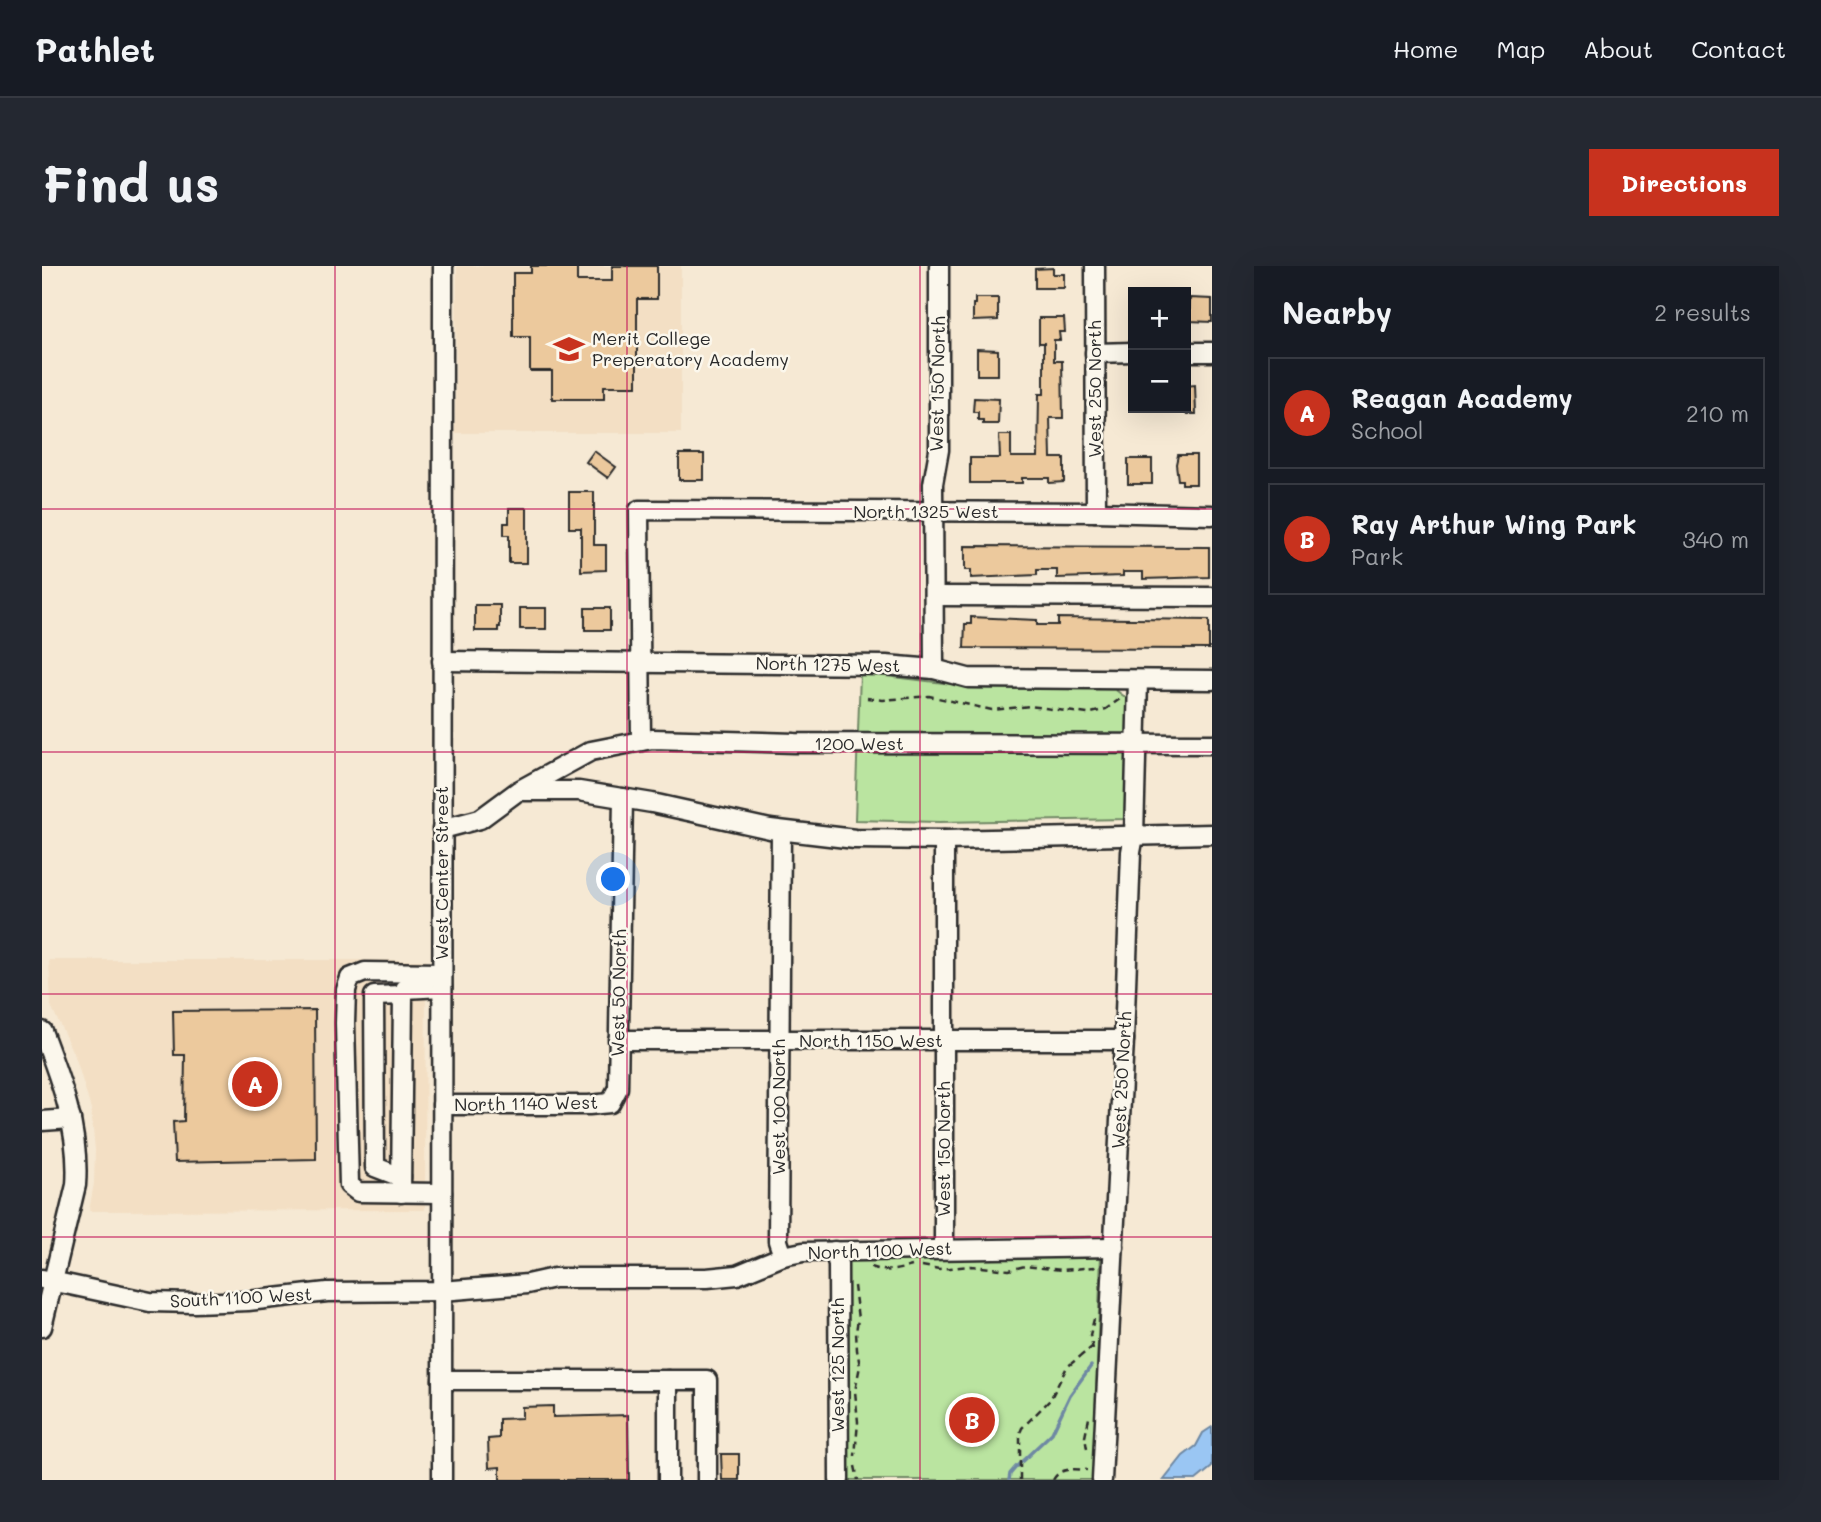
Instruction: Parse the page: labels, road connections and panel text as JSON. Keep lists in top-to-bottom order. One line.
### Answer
{"streets":{"street":["West 150 North","West 250 North","North 1325 West","North 1275 West","1200 West","West Center Street","West 50 North","North 1150 West","North 1140 West","West 100 North","North 1100 West","South 1100 West","West 125 North"]},"crossings":[["West 150 North","North 1325 West"],["West 150 North","North 1275 West"],["West 150 North","North 1150 West"],["West 150 North","North 1100 West"],["West 250 North","North 1325 West"],["West 250 North","North 1275 West"],["West 250 North","1200 West"],["West 250 North","North 1150 West"],["West 250 North","North 1100 West"],["North 1325 West","North 1275 West"],["North 1275 West","West Center Street"],["1200 West","West Center Street"],["West Center Street","North 1140 West"],["West Center Street","North 1100 West"],["West Center Street","South 1100 West"],["West 50 North","North 1150 West"],["West 50 North","North 1140 West"],["North 1150 West","West 100 North"],["West 100 North","North 1100 West"],["North 1100 West","South 1100 West"],["North 1100 West","West 125 North"]],"places":{"school or university":["Merit College Preperatory Academy"]},"page":{"header":"Pathlet","nav":["Home","Map","About","Contact"],"buttons":"Directions","title":"Find us","heading":["Nearby","2 results"],"map_buttons":["+","−"],"list":[{"mark":"A","name":"Reagan Academy","note":"School","value":"210 m"},{"mark":"B","name":"Ray Arthur Wing Park","note":"Park","value":"340 m"}],"pins":["A","B"]}}
